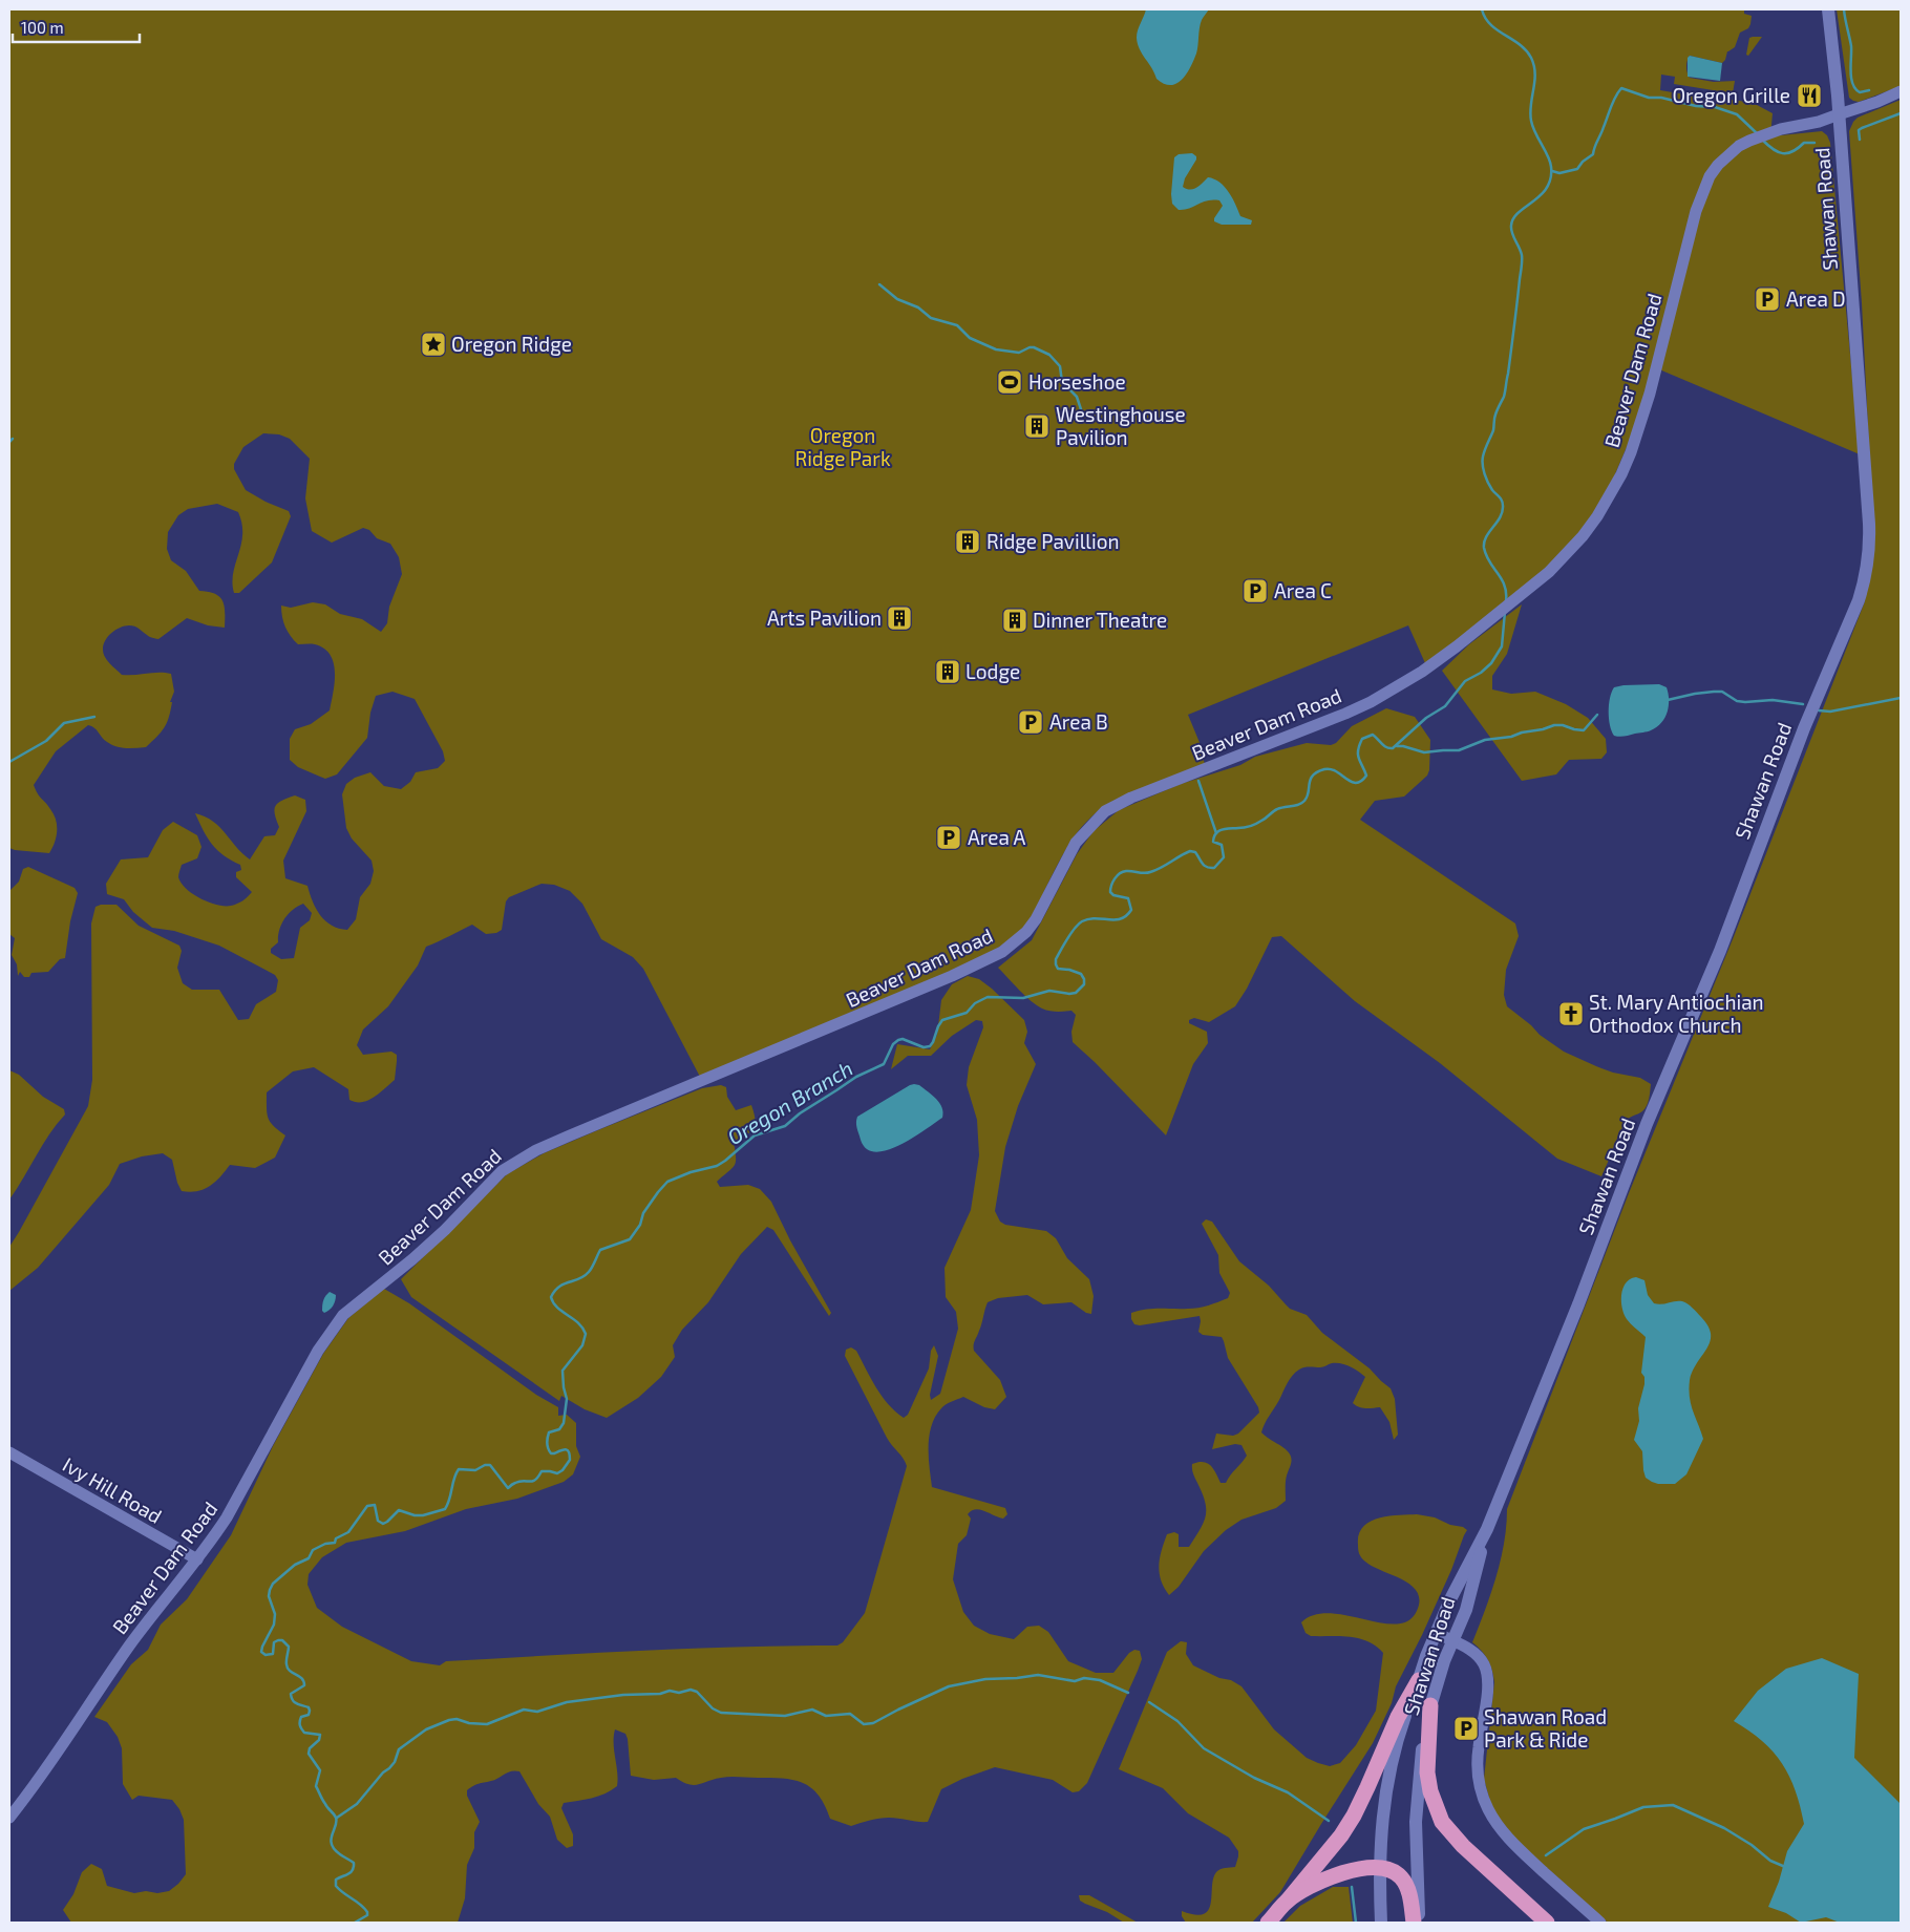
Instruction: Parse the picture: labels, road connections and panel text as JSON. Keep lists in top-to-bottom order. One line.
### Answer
{"streets":{"main road":["Shawan Road"],"street":["Beaver Dam Road","Ivy Hill Road"]},"crossings":[["Shawan Road","Beaver Dam Road"],["Beaver Dam Road","Ivy Hill Road"]],"water":["Oregon Branch"],"parks":["Oregon Ridge Park"],"places":{"restaurant":["Oregon Grille"],"parking":["Area D","Area C","Area B","Area A","Shawan Road Park & Ride"],"place":["Oregon Ridge"],"sports":["Horseshoe"],"building":["Westinghouse Pavilion","Ridge Pavillion","Arts Pavilion","Dinner Theatre","Lodge"],"church":["St. Mary Antiochian Orthodox Church"]},"scale_bar":"100 m"}
